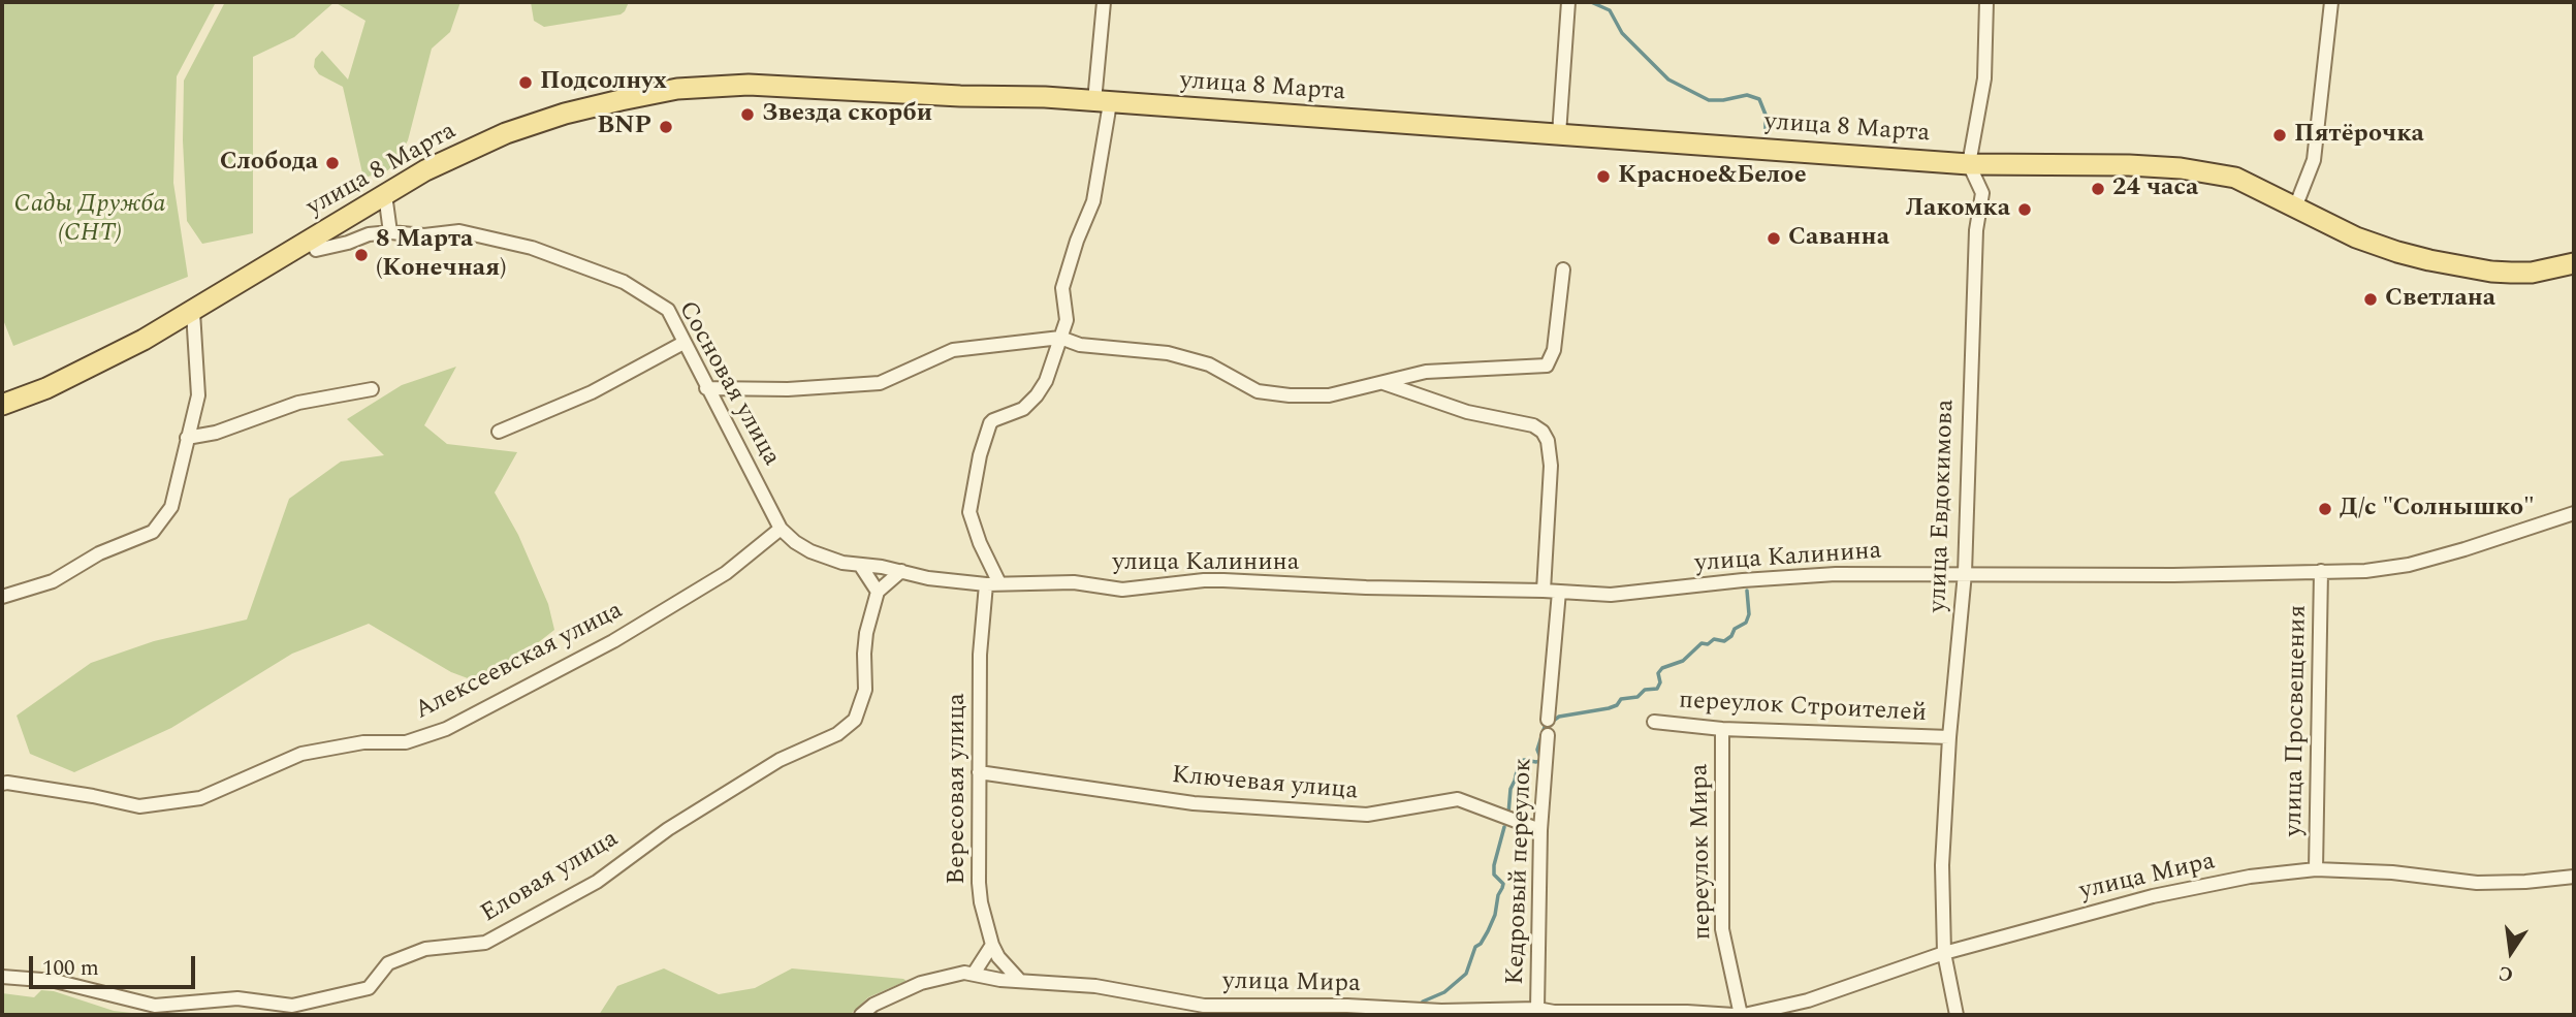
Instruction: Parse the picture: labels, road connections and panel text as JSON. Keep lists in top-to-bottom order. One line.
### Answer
{"streets":{"main road":["улица 8 Марта"],"street":["Сосновая улица","улица Евдокимова","улица Калинина","Алексеевская улица","переулок Строителей","улица Просвещения","Ключевая улица","Вересовая улица","переулок Мира","Кедровый переулок","Еловая улица","улица Мира"]},"crossings":[["улица 8 Марта","улица Евдокимова"],["Сосновая улица","улица Калинина"],["Сосновая улица","Алексеевская улица"],["Сосновая улица","Вересовая улица"],["улица Евдокимова","улица Калинина"],["улица Евдокимова","переулок Строителей"],["улица Евдокимова","улица Мира"],["улица Калинина","улица Просвещения"],["улица Калинина","Вересовая улица"],["переулок Строителей","переулок Мира"],["улица Просвещения","улица Мира"],["Ключевая улица","Вересовая улица"],["Ключевая улица","Кедровый переулок"],["Вересовая улица","улица Мира"],["переулок Мира","улица Мира"],["Кедровый переулок","улица Мира"]],"parks":["Сады Дружба (СНТ)"],"places":["Подсолнух","Звезда скорби","BNP","Пятёрочка","Слобода","Красное&Белое","24 часа","Лакомка","Саванна","8 Марта (Конечная)","Светлана","Д/с \"Солнышко\""],"scale_bar":"100 m","north":"bottom"}
